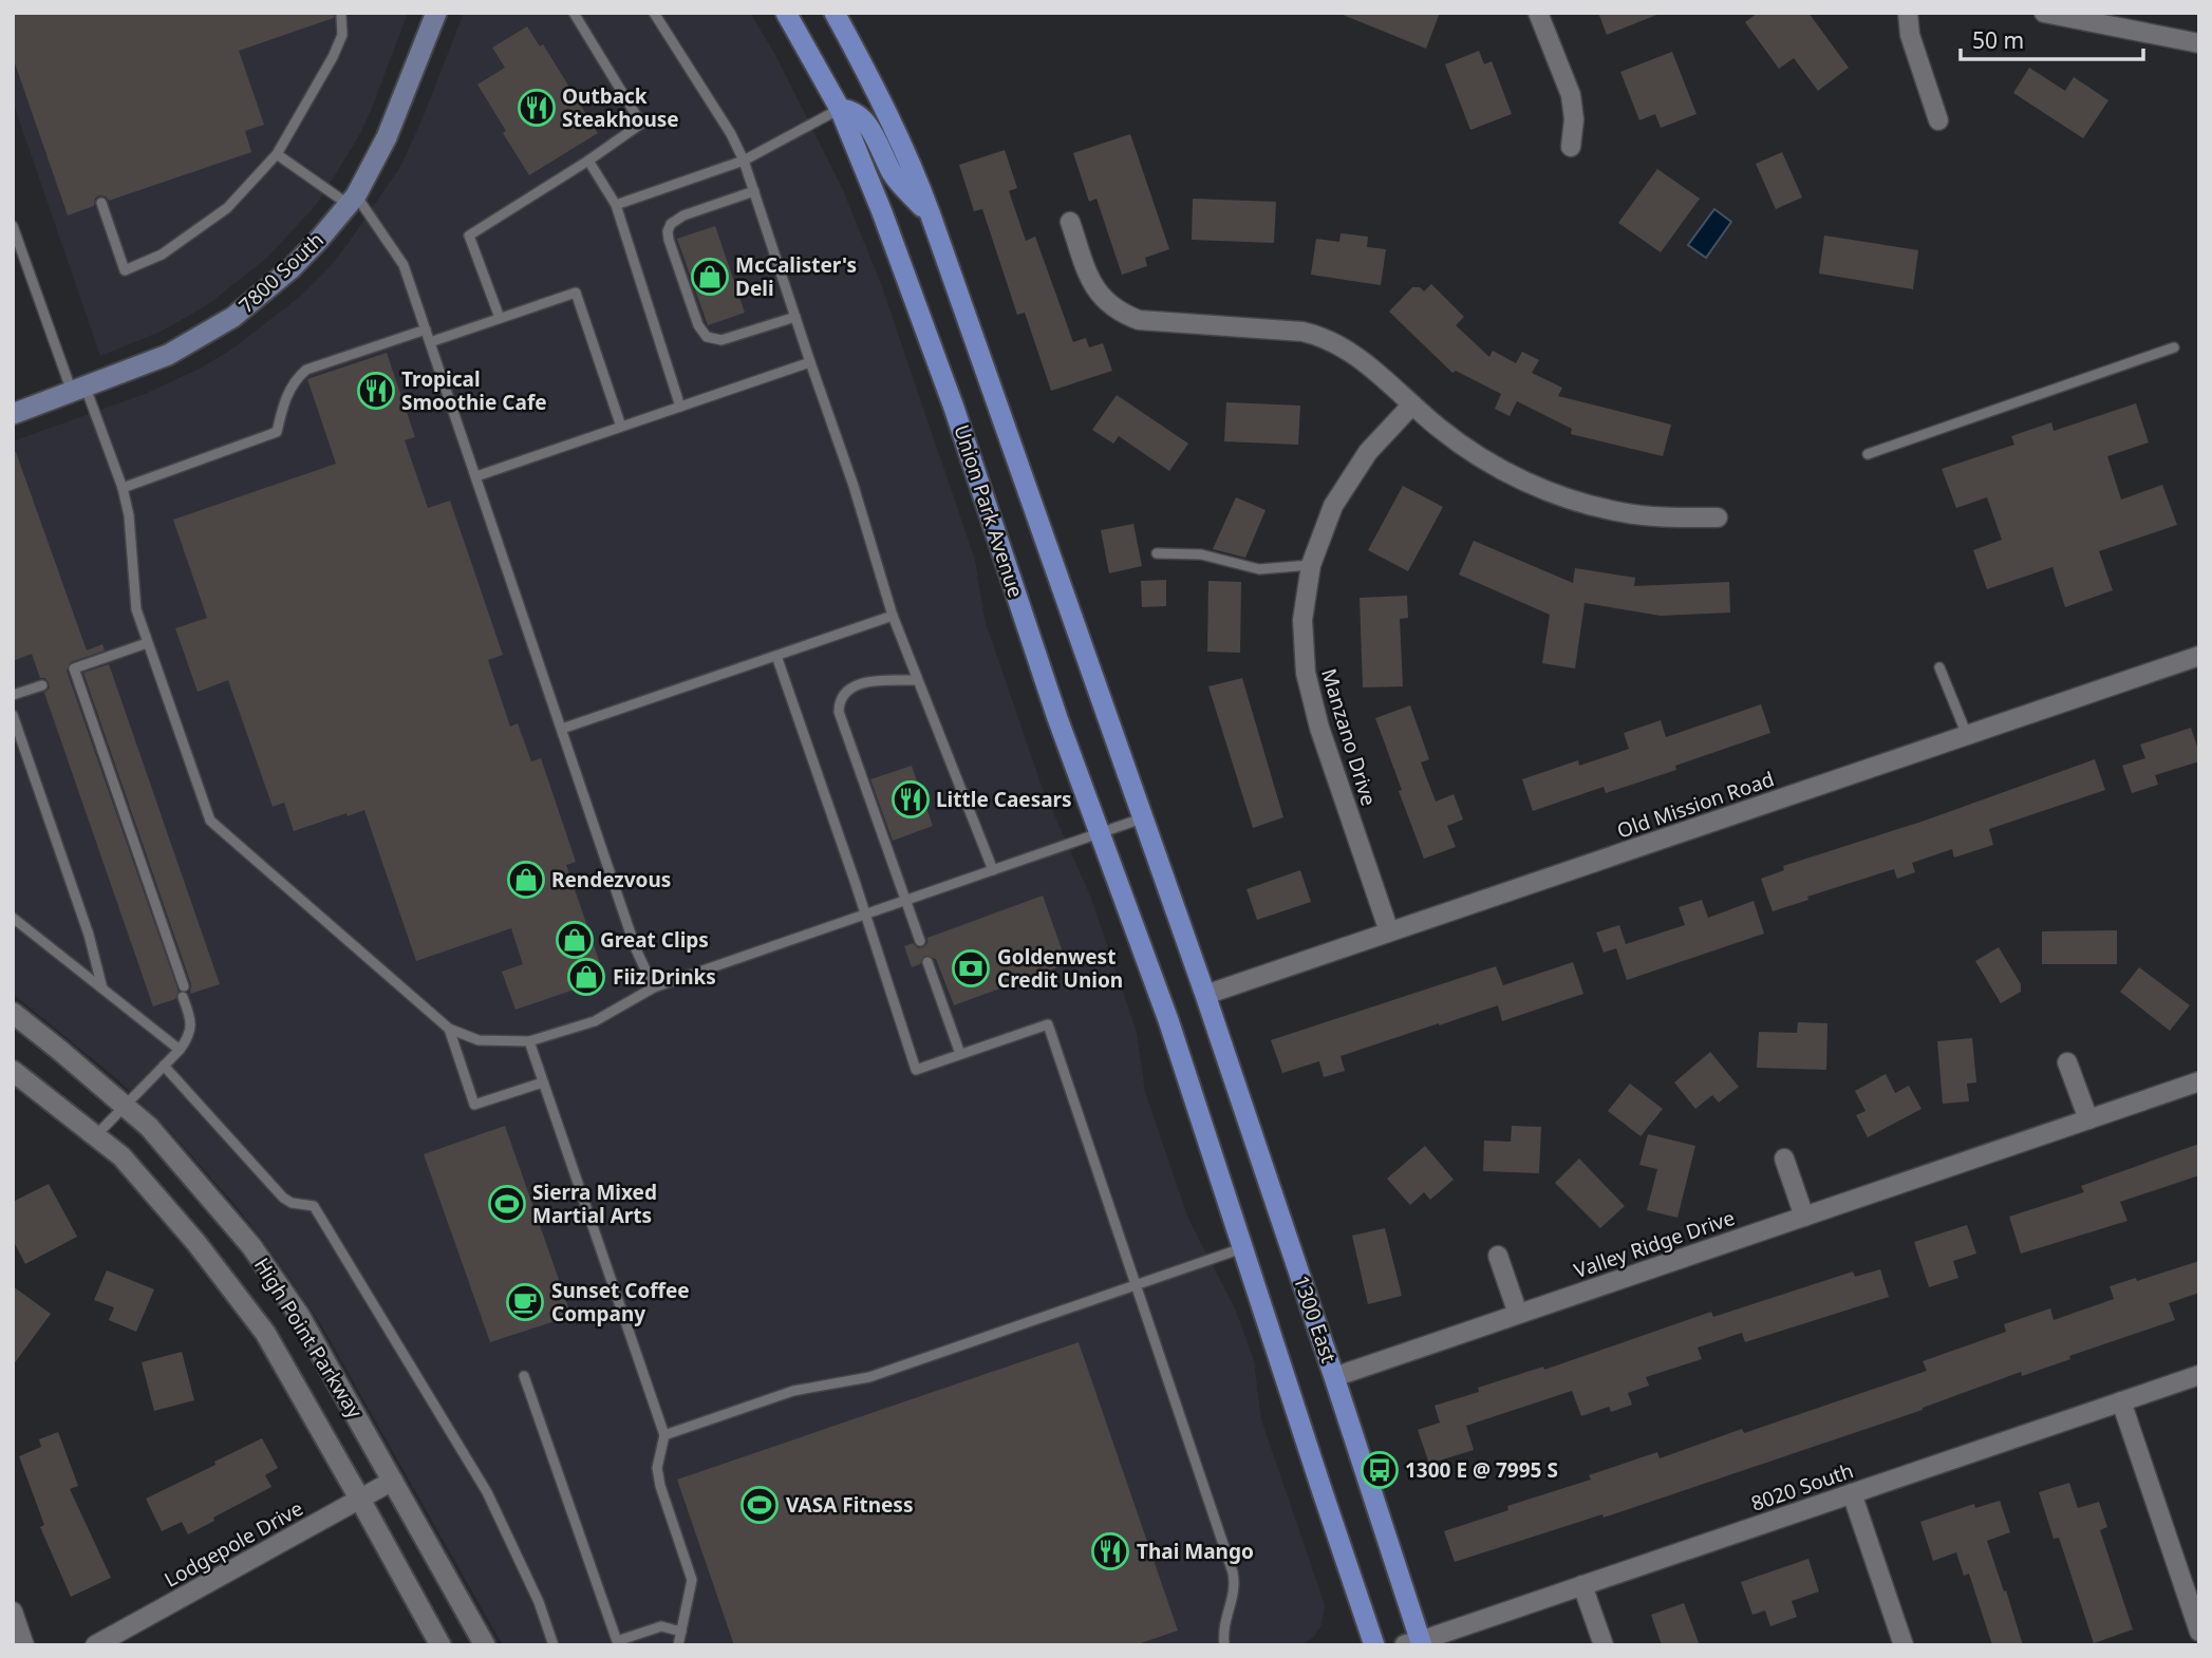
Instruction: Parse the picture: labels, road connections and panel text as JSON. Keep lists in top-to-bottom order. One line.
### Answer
{"streets":{"main road":["7800 South","Union Park Avenue","1300 East"],"street":["Manzano Drive","Old Mission Road","Valley Ridge Drive","High Point Parkway","8020 South","Lodgepole Drive"]},"crossings":[["Union Park Avenue","Old Mission Road"],["Union Park Avenue","1300 East"],["Manzano Drive","Old Mission Road"],["Old Mission Road","1300 East"],["Valley Ridge Drive","1300 East"],["1300 East","8020 South"],["High Point Parkway","Lodgepole Drive"]],"places":{"restaurant":["Outback Steakhouse","Tropical Smoothie Cafe","Little Caesars","Thai Mango"],"shop":["McCalister's Deli","Rendezvous","Great Clips","Fiiz Drinks"],"bank":["Goldenwest Credit Union"],"sports":["Sierra Mixed Martial Arts","VASA Fitness"],"cafe":["Sunset Coffee Company"],"bus stop":["1300 E @ 7995 S"]},"scale_bar":"50 m"}
